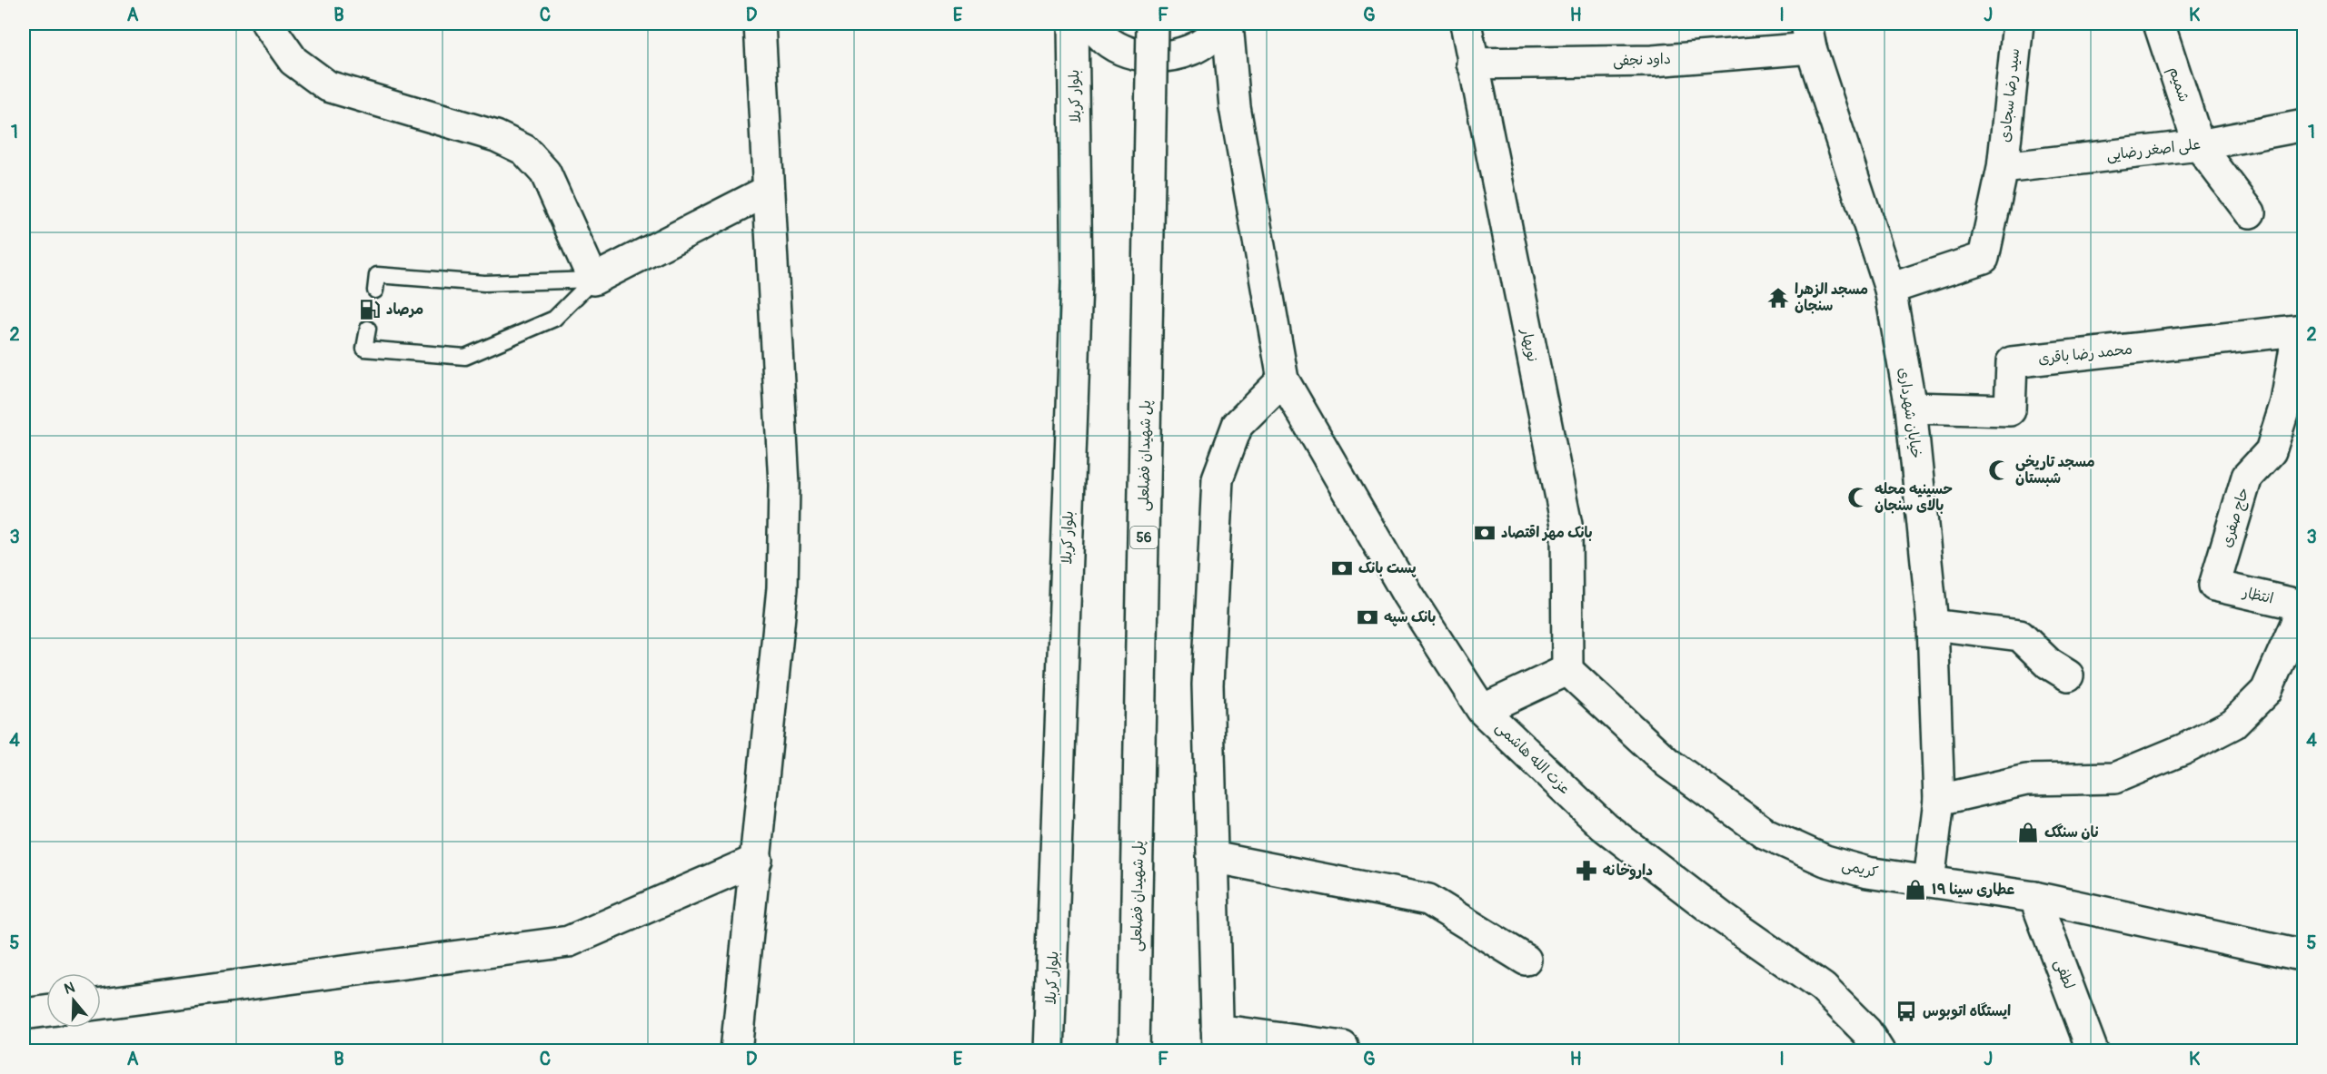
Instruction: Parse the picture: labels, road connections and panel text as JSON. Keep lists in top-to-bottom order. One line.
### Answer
{"streets":{"main road":["داود نجفی","شمیم","سید رضا سجادی","بلوار کربلا","علی اصغر رضایی","نوبهار","محمد رضا باقری","خیابان شهرداری","پل شهیدان فضلعلی","حاج صفری","56","انتظار","عزت الله هاشمی","کریمی","لطفی"]},"crossings":[["داود نجفی","نوبهار"],["داود نجفی","خیابان شهرداری"],["شمیم","علی اصغر رضایی"],["سید رضا سجادی","علی اصغر رضایی"],["سید رضا سجادی","خیابان شهرداری"],["نوبهار","کریمی"],["محمد رضا باقری","خیابان شهرداری"],["محمد رضا باقری","حاج صفری"],["خیابان شهرداری","کریمی"],["حاج صفری","انتظار"],["کریمی","لطفی"]],"places":{"temple":["مسجد الزهرا سنجان"],"fuel station":["مرصاد"],"mosque":["مسجد تاریخی شبستان","حسینیه محله بالای سنجان"],"bank":["بانک مهر اقتصاد","پست بانک","بانک سپه"],"shop":["نان سنگک","عطاری سینا ۱۹"],"pharmacy":["داروخانه"],"bus stop":["ایستگاه اتوبوس"]},"north":"top","grid":{"columns":["A","B","C","D","E","F","G","H","I","J","K"],"rows":["1","2","3","4","5"]}}
